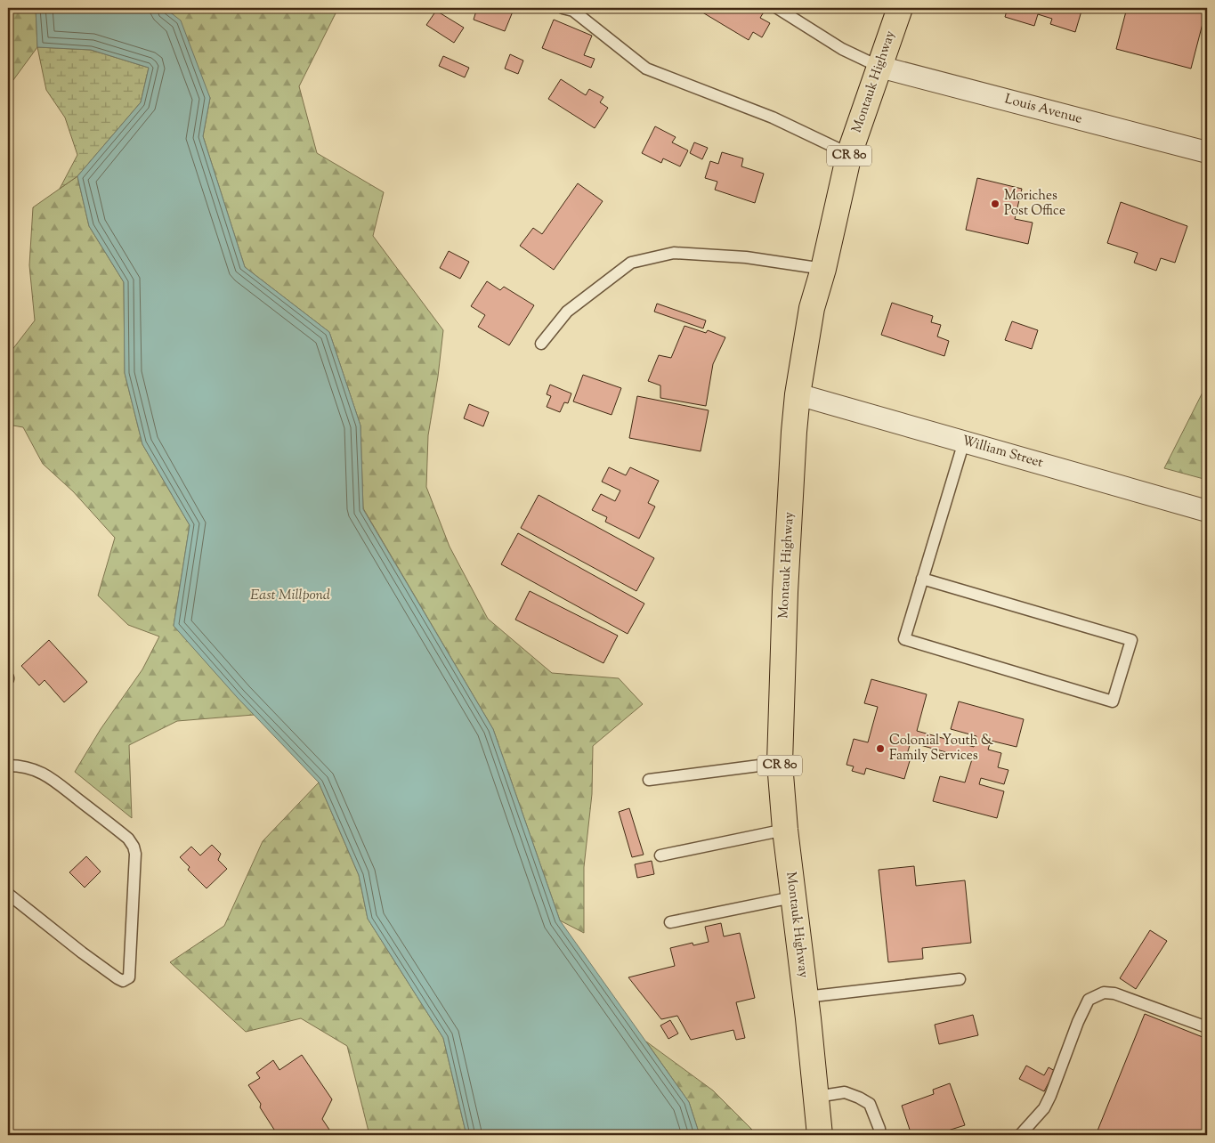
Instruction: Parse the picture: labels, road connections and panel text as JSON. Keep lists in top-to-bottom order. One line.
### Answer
{"streets":{"main road":["Montauk Highway","CR 80"],"street":["Louis Avenue","William Street"]},"crossings":[["Montauk Highway","Louis Avenue"],["Montauk Highway","William Street"]],"water":["East Millpond"],"places":["Moriches Post Office","Colonial Youth & Family Services"]}
